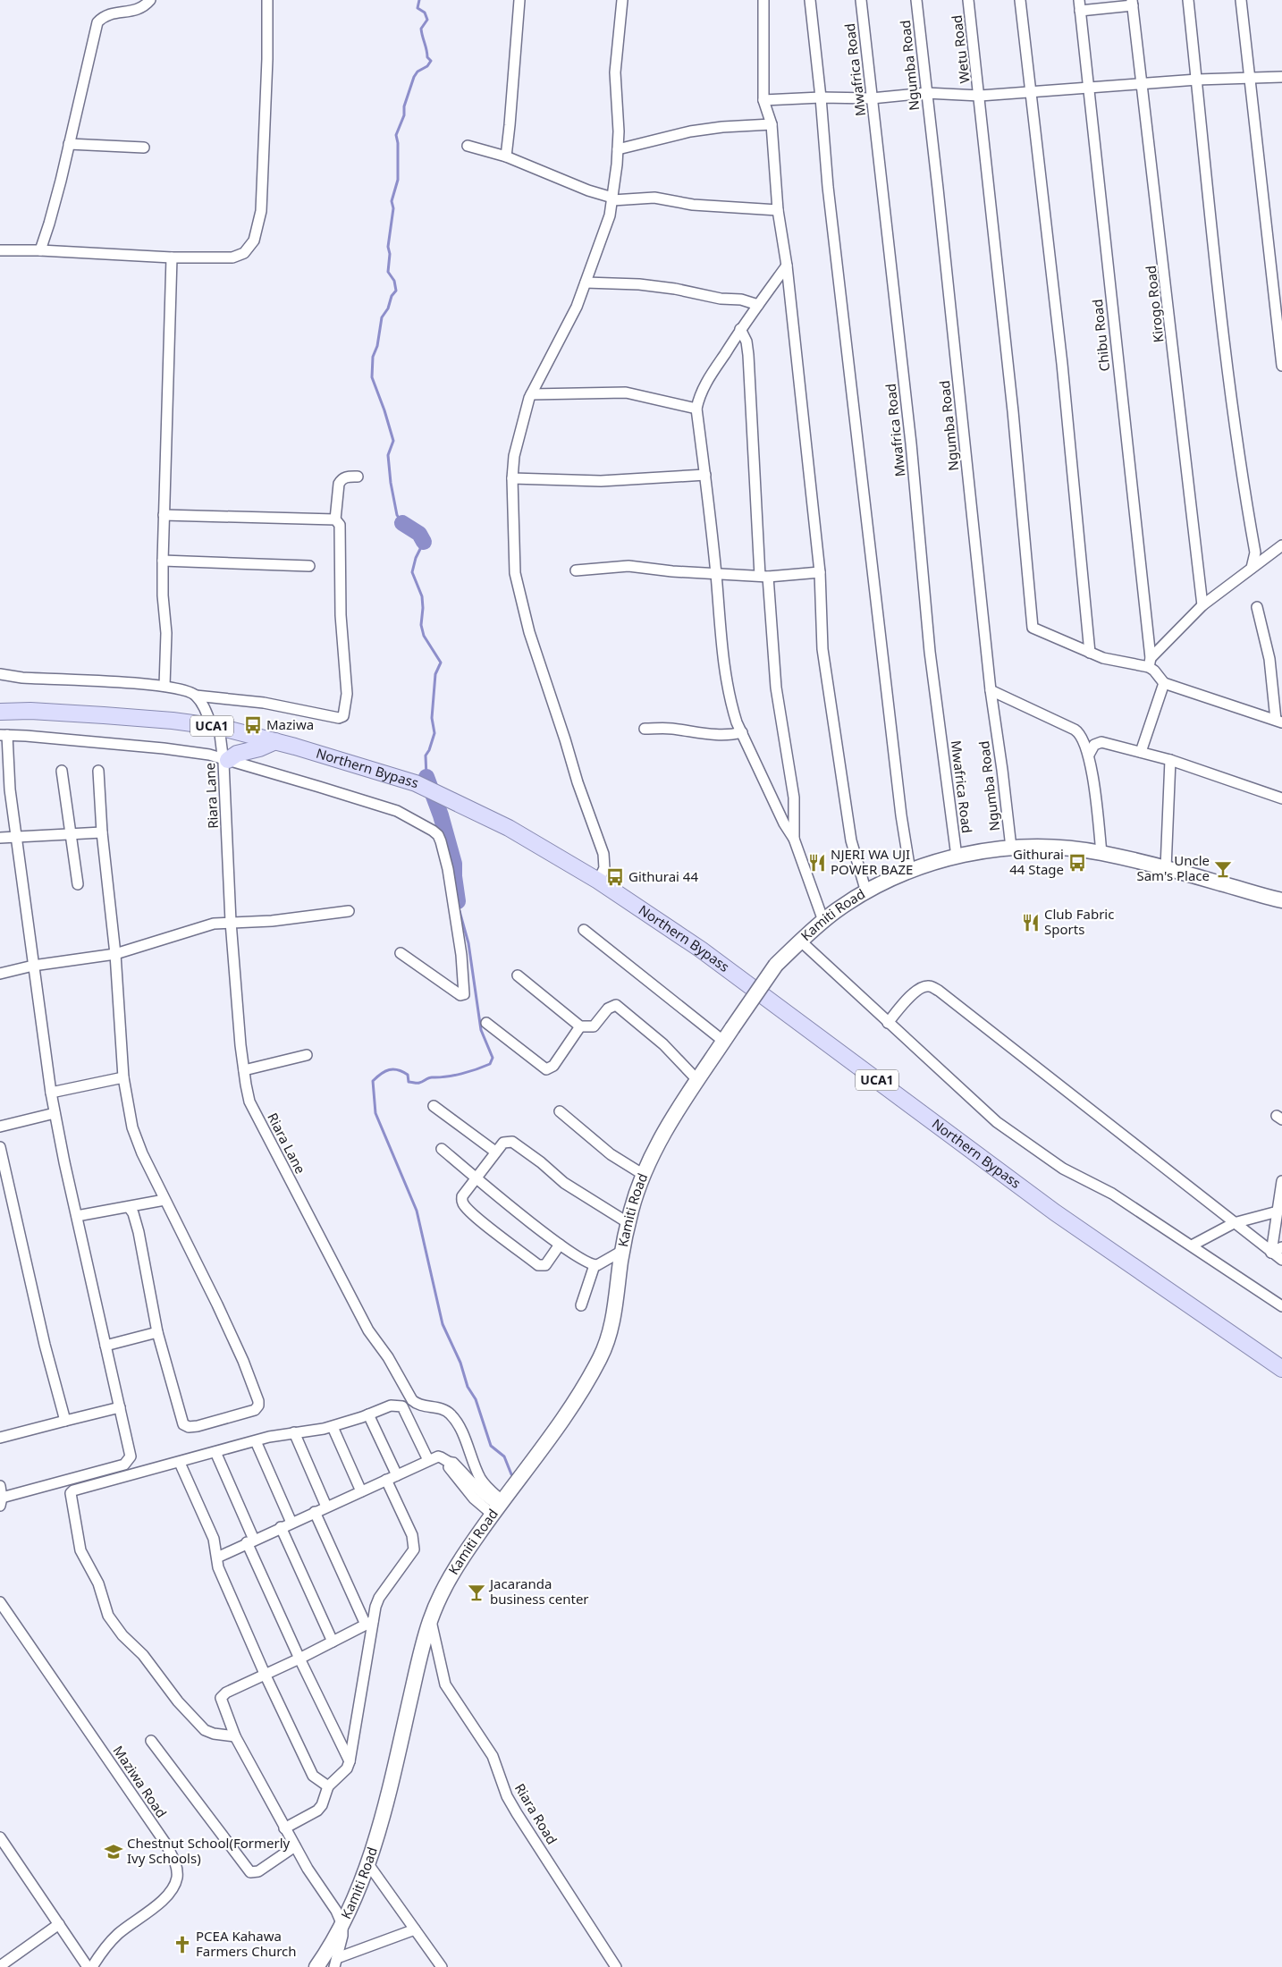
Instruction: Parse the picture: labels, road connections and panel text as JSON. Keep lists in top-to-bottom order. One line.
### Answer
{"streets":{"main road":["UCA1","Northern Bypass","Kamiti Road"],"street":["Wetu Road","Ngumba Road","Mwafrica Road","Kirogo Road","Chibu Road","Riara Lane","Maziwa Road","Riara Road"]},"crossings":[["Ngumba Road","Kamiti Road"],["Mwafrica Road","Kamiti Road"],["Northern Bypass","Riara Lane"],["Riara Lane","Kamiti Road"],["Kamiti Road","Riara Road"]],"places":{"bus stop":["Maziwa","Githurai 44 Stage","Githurai 44"],"restaurant":["NJERI WA UJI POWER BAZE","Club Fabric Sports"],"bar":["Uncle Sam's Place","Jacaranda business center"],"school or university":["Chestnut School(Formerly Ivy Schools)"],"church":["PCEA Kahawa Farmers Church"]}}
